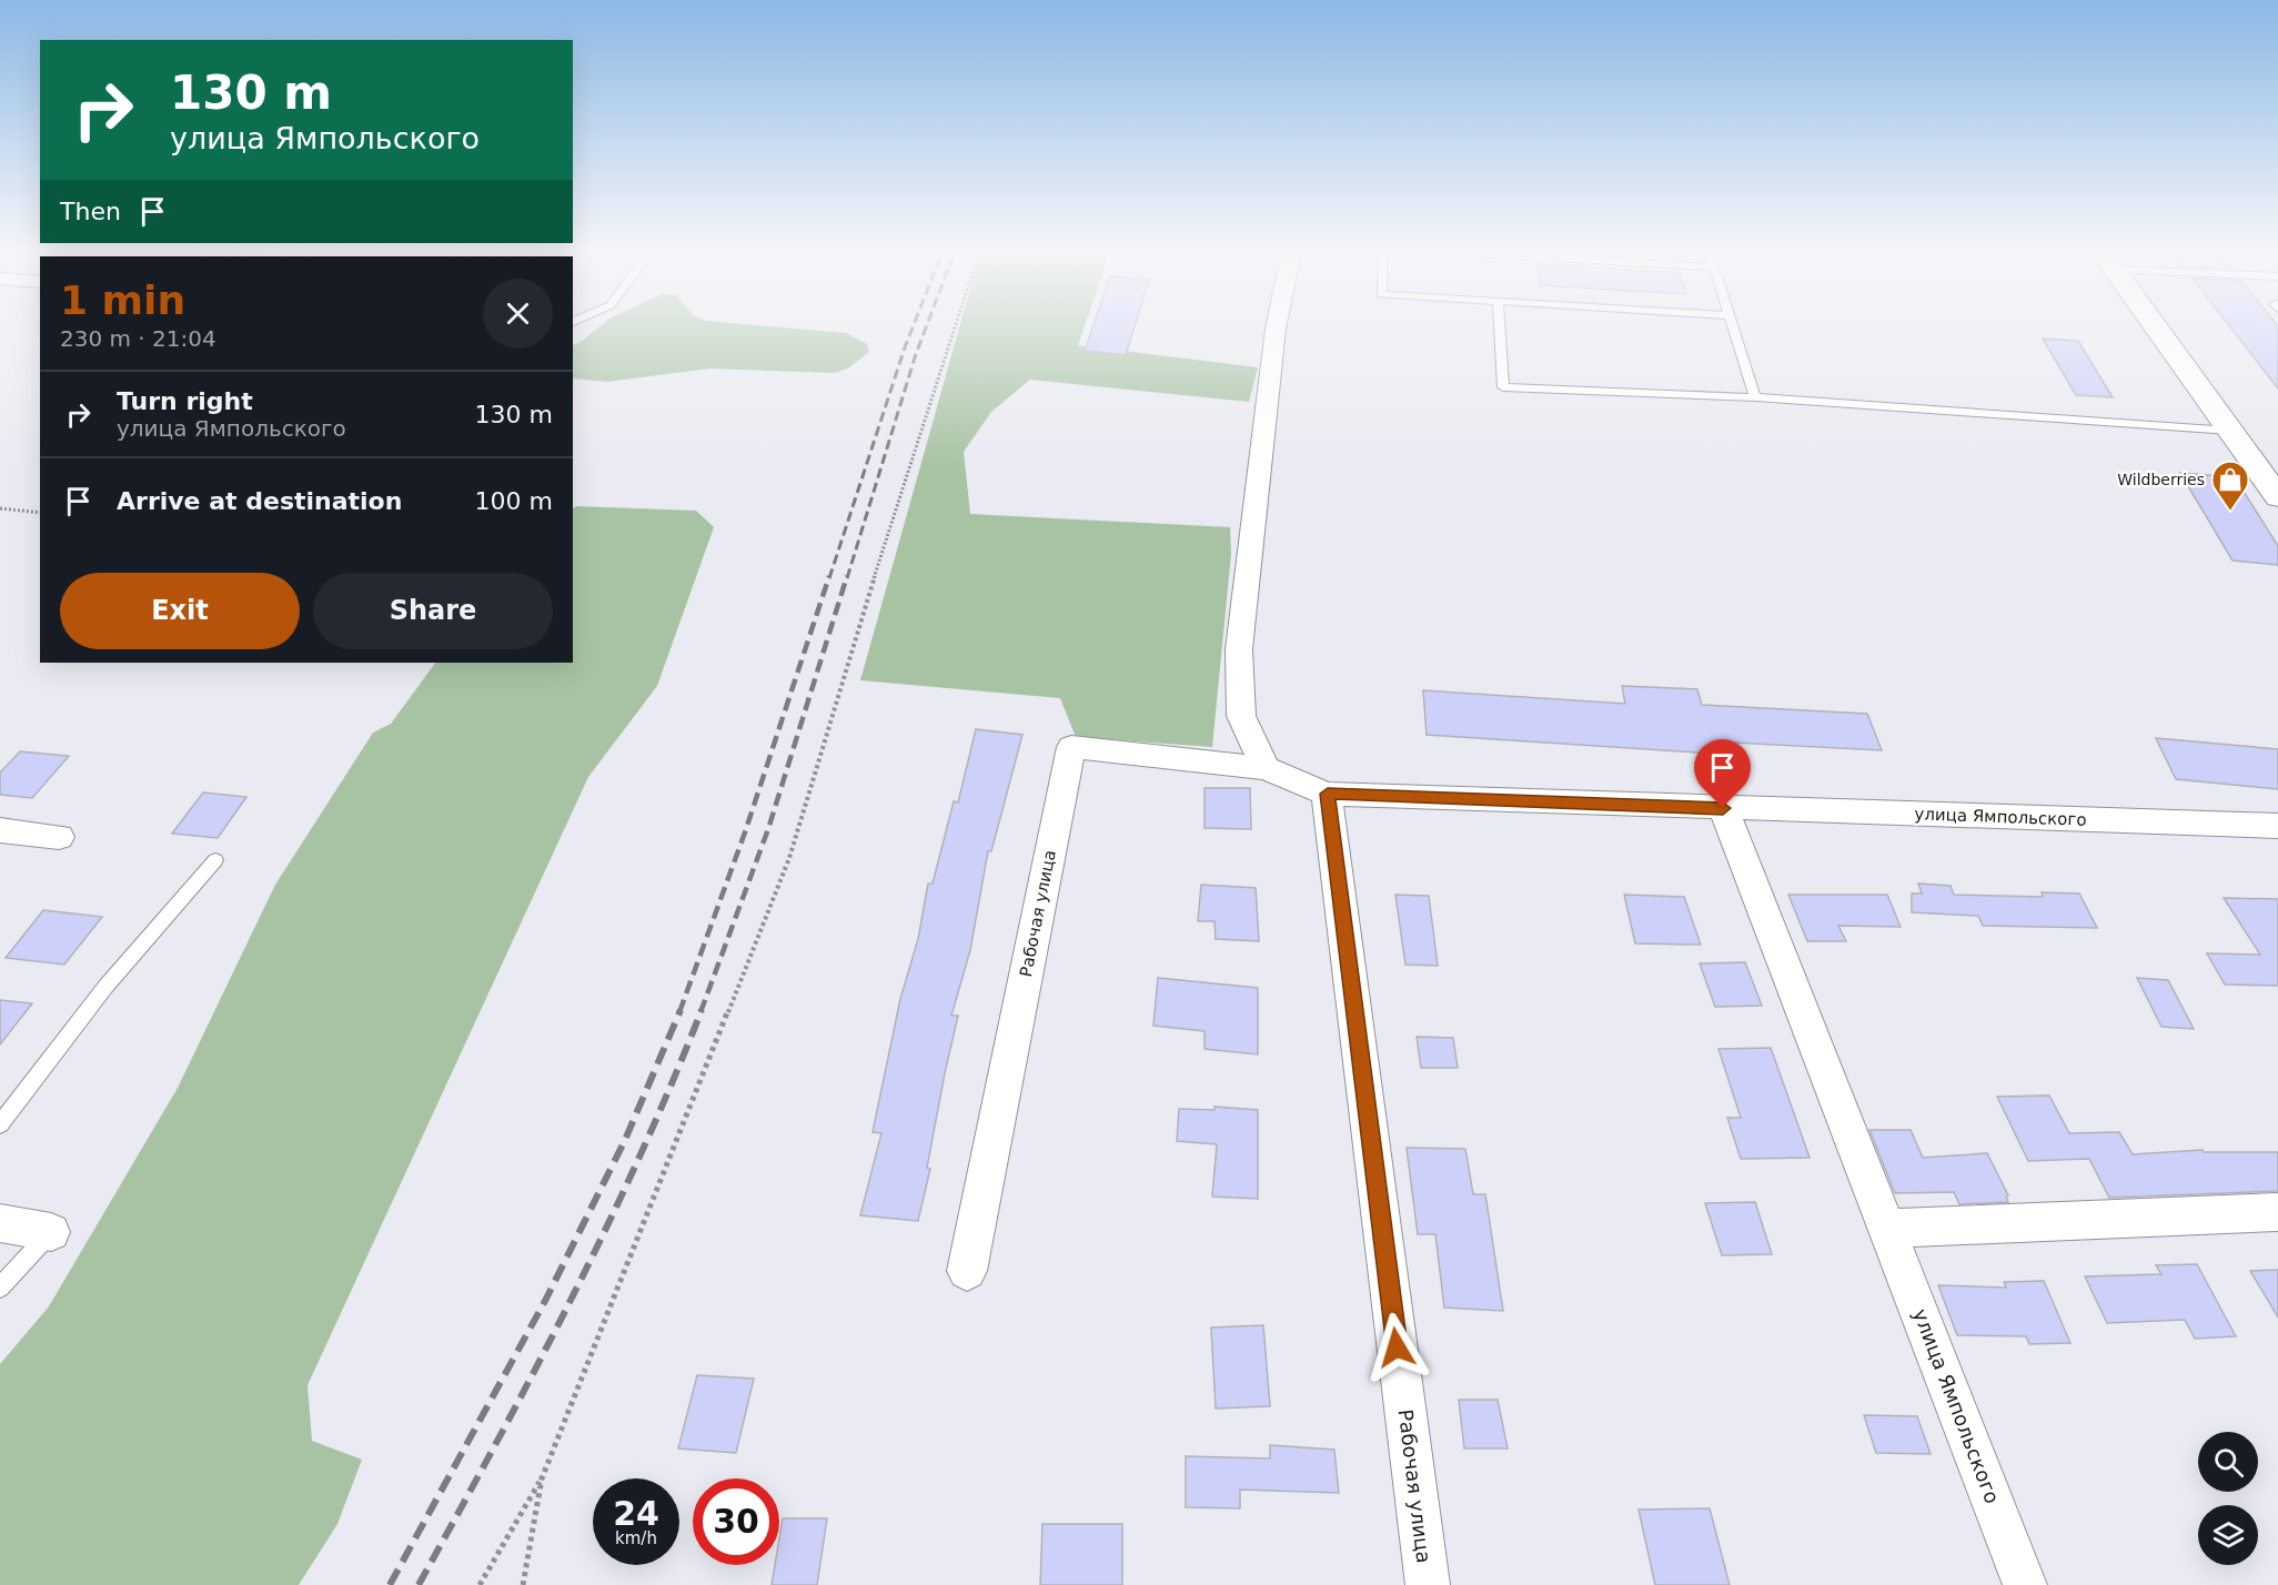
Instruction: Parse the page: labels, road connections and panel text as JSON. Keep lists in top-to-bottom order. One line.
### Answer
{"streets":{"street":["улица Ямпольского","Рабочая улица"]},"crossings":[["улица Ямпольского","Рабочая улица"]],"places":{"shop":["Wildberries"]},"page":{"turn":["130 m","улица Ямпольского"],"then":"Then","heading":["1 min","230 m · 21:04"],"list":[{"name":"Turn right","note":"улица Ямпольского","value":"130 m"},{"name":"Arrive at destination","value":"100 m"}],"buttons":["Exit","Share"],"speed":"24 km/h","limit":"30"}}
